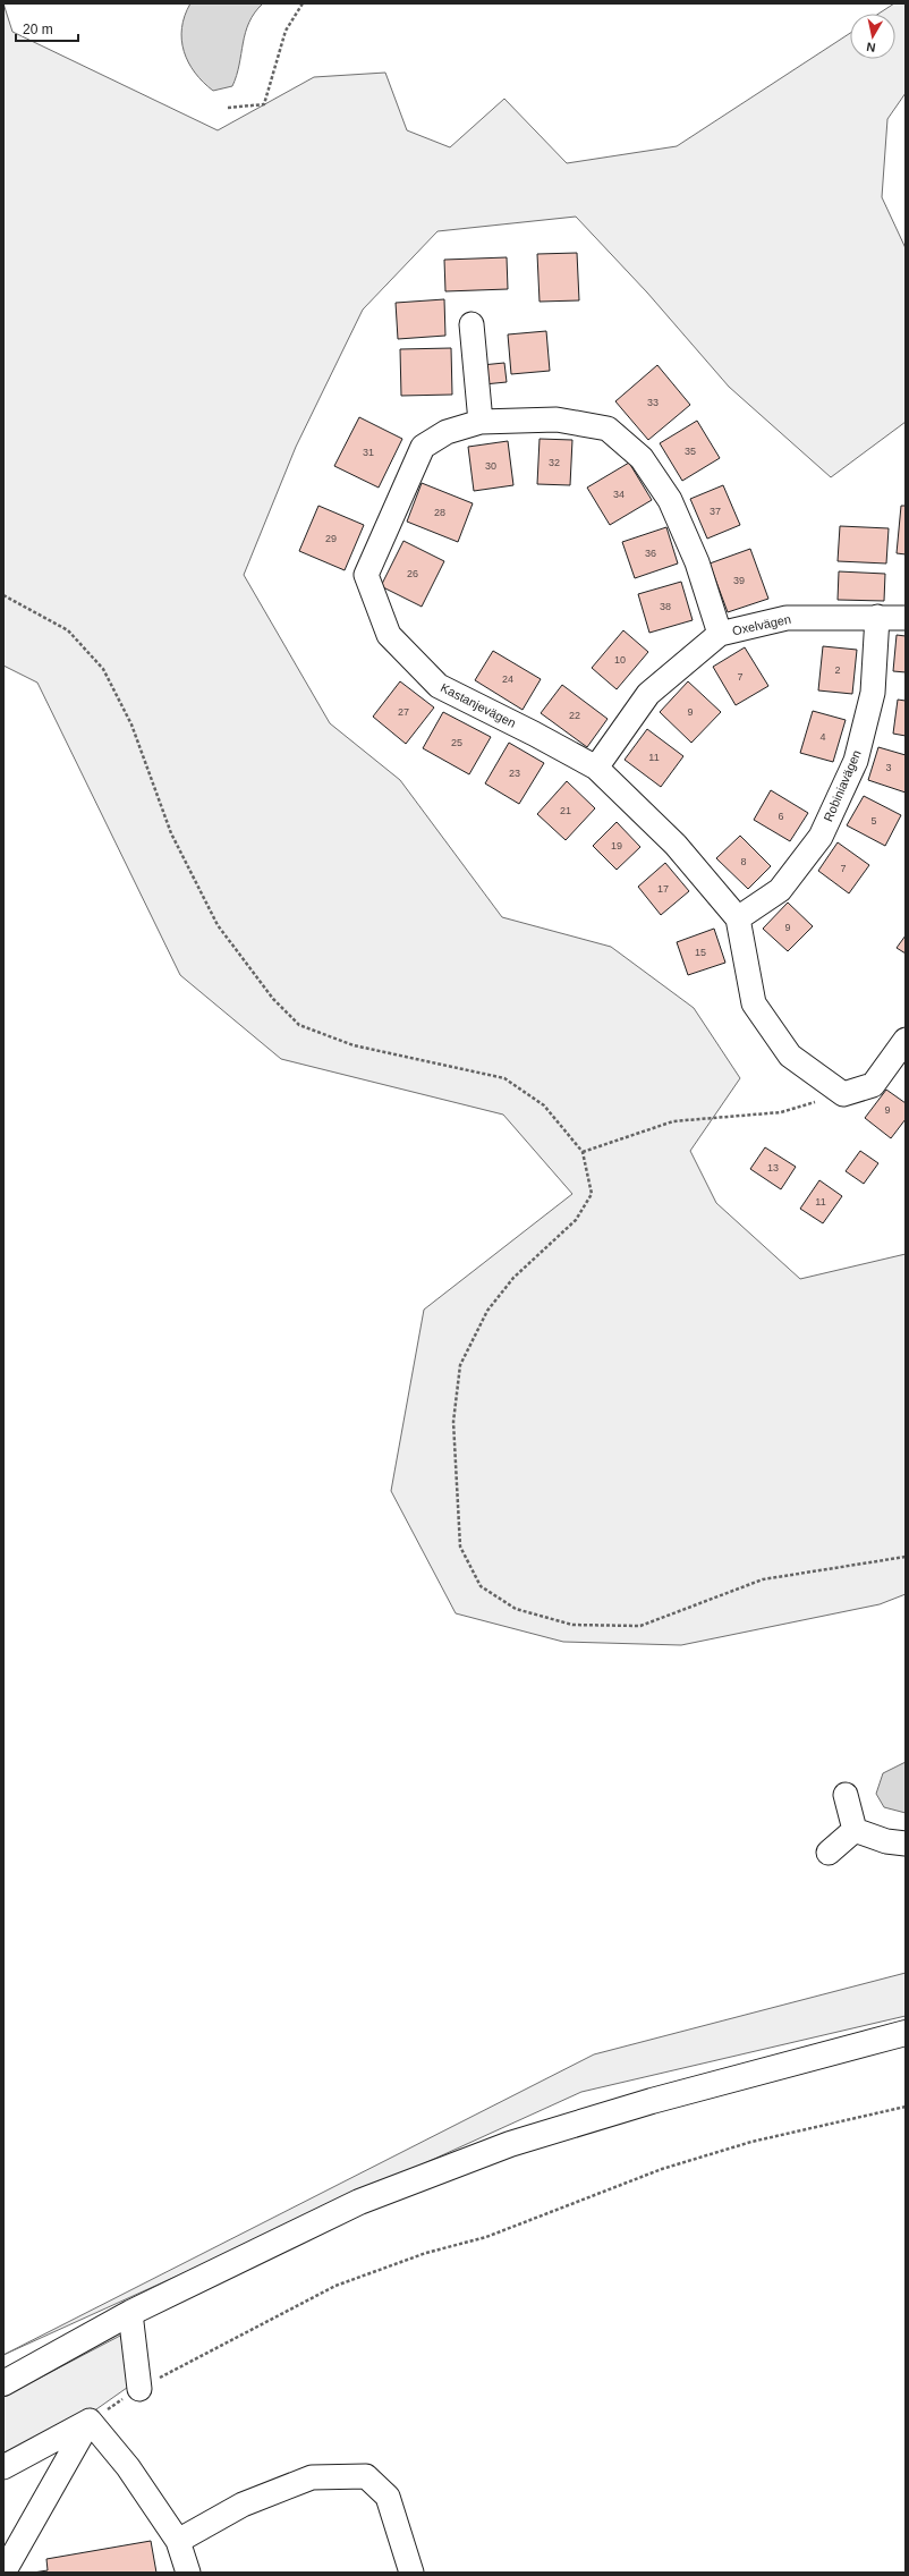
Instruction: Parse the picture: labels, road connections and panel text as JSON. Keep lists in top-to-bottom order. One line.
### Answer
{"streets":{"street":["Oxelvägen","Kastanjevägen","Robiniavägen"]},"crossings":[["Oxelvägen","Kastanjevägen"],["Oxelvägen","Robiniavägen"],["Kastanjevägen","Robiniavägen"]],"house_numbers":["33","35","31","32","30","34","37","28","29","36","26","39","38","10","2","7","24","27","9","22","4","25","11","3","23","21","6","5","19","8","7","17","9","15","9","13","11"],"scale_bar":"20 m","north":"bottom"}
